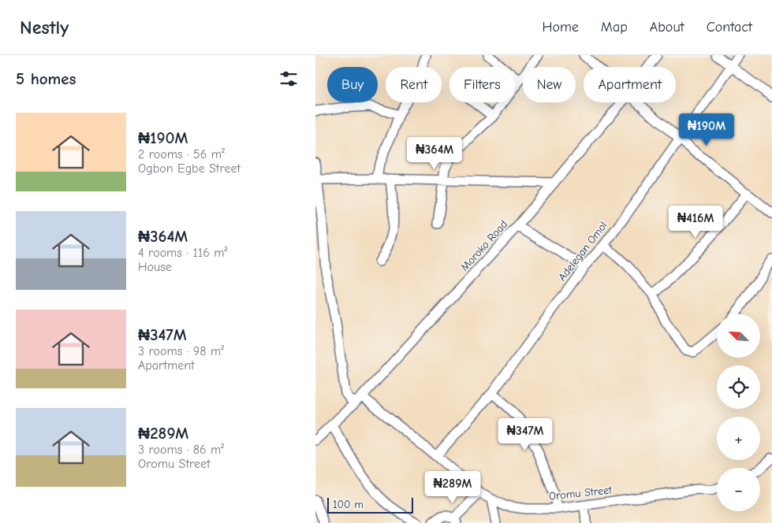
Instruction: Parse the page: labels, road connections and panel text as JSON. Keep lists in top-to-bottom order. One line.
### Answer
{"streets":{"street":["Moroko Road","Adelegan Omol","Oromu Street"]},"crossings":[["Moroko Road","Oromu Street"],["Adelegan Omol","Oromu Street"]],"scale_bar":"100 m","north":"top left","page":{"header":"Nestly","nav":["Home","Map","About","Contact"],"heading":"5 homes","chip":["Buy","Rent","Filters","New","Apartment"],"list":[{"name":"₦190M","note":"2 rooms · 56 m² · Ogbon Egbe Street"},{"name":"₦364M","note":"4 rooms · 116 m² · House"},{"name":"₦347M","note":"3 rooms · 98 m² · Apartment"},{"name":"₦289M","note":"3 rooms · 86 m² · Oromu Street"}],"price":["₦190M","₦364M","₦416M","₦347M","₦289M"],"map_buttons":["+","−"],"scale":"100 m"}}
